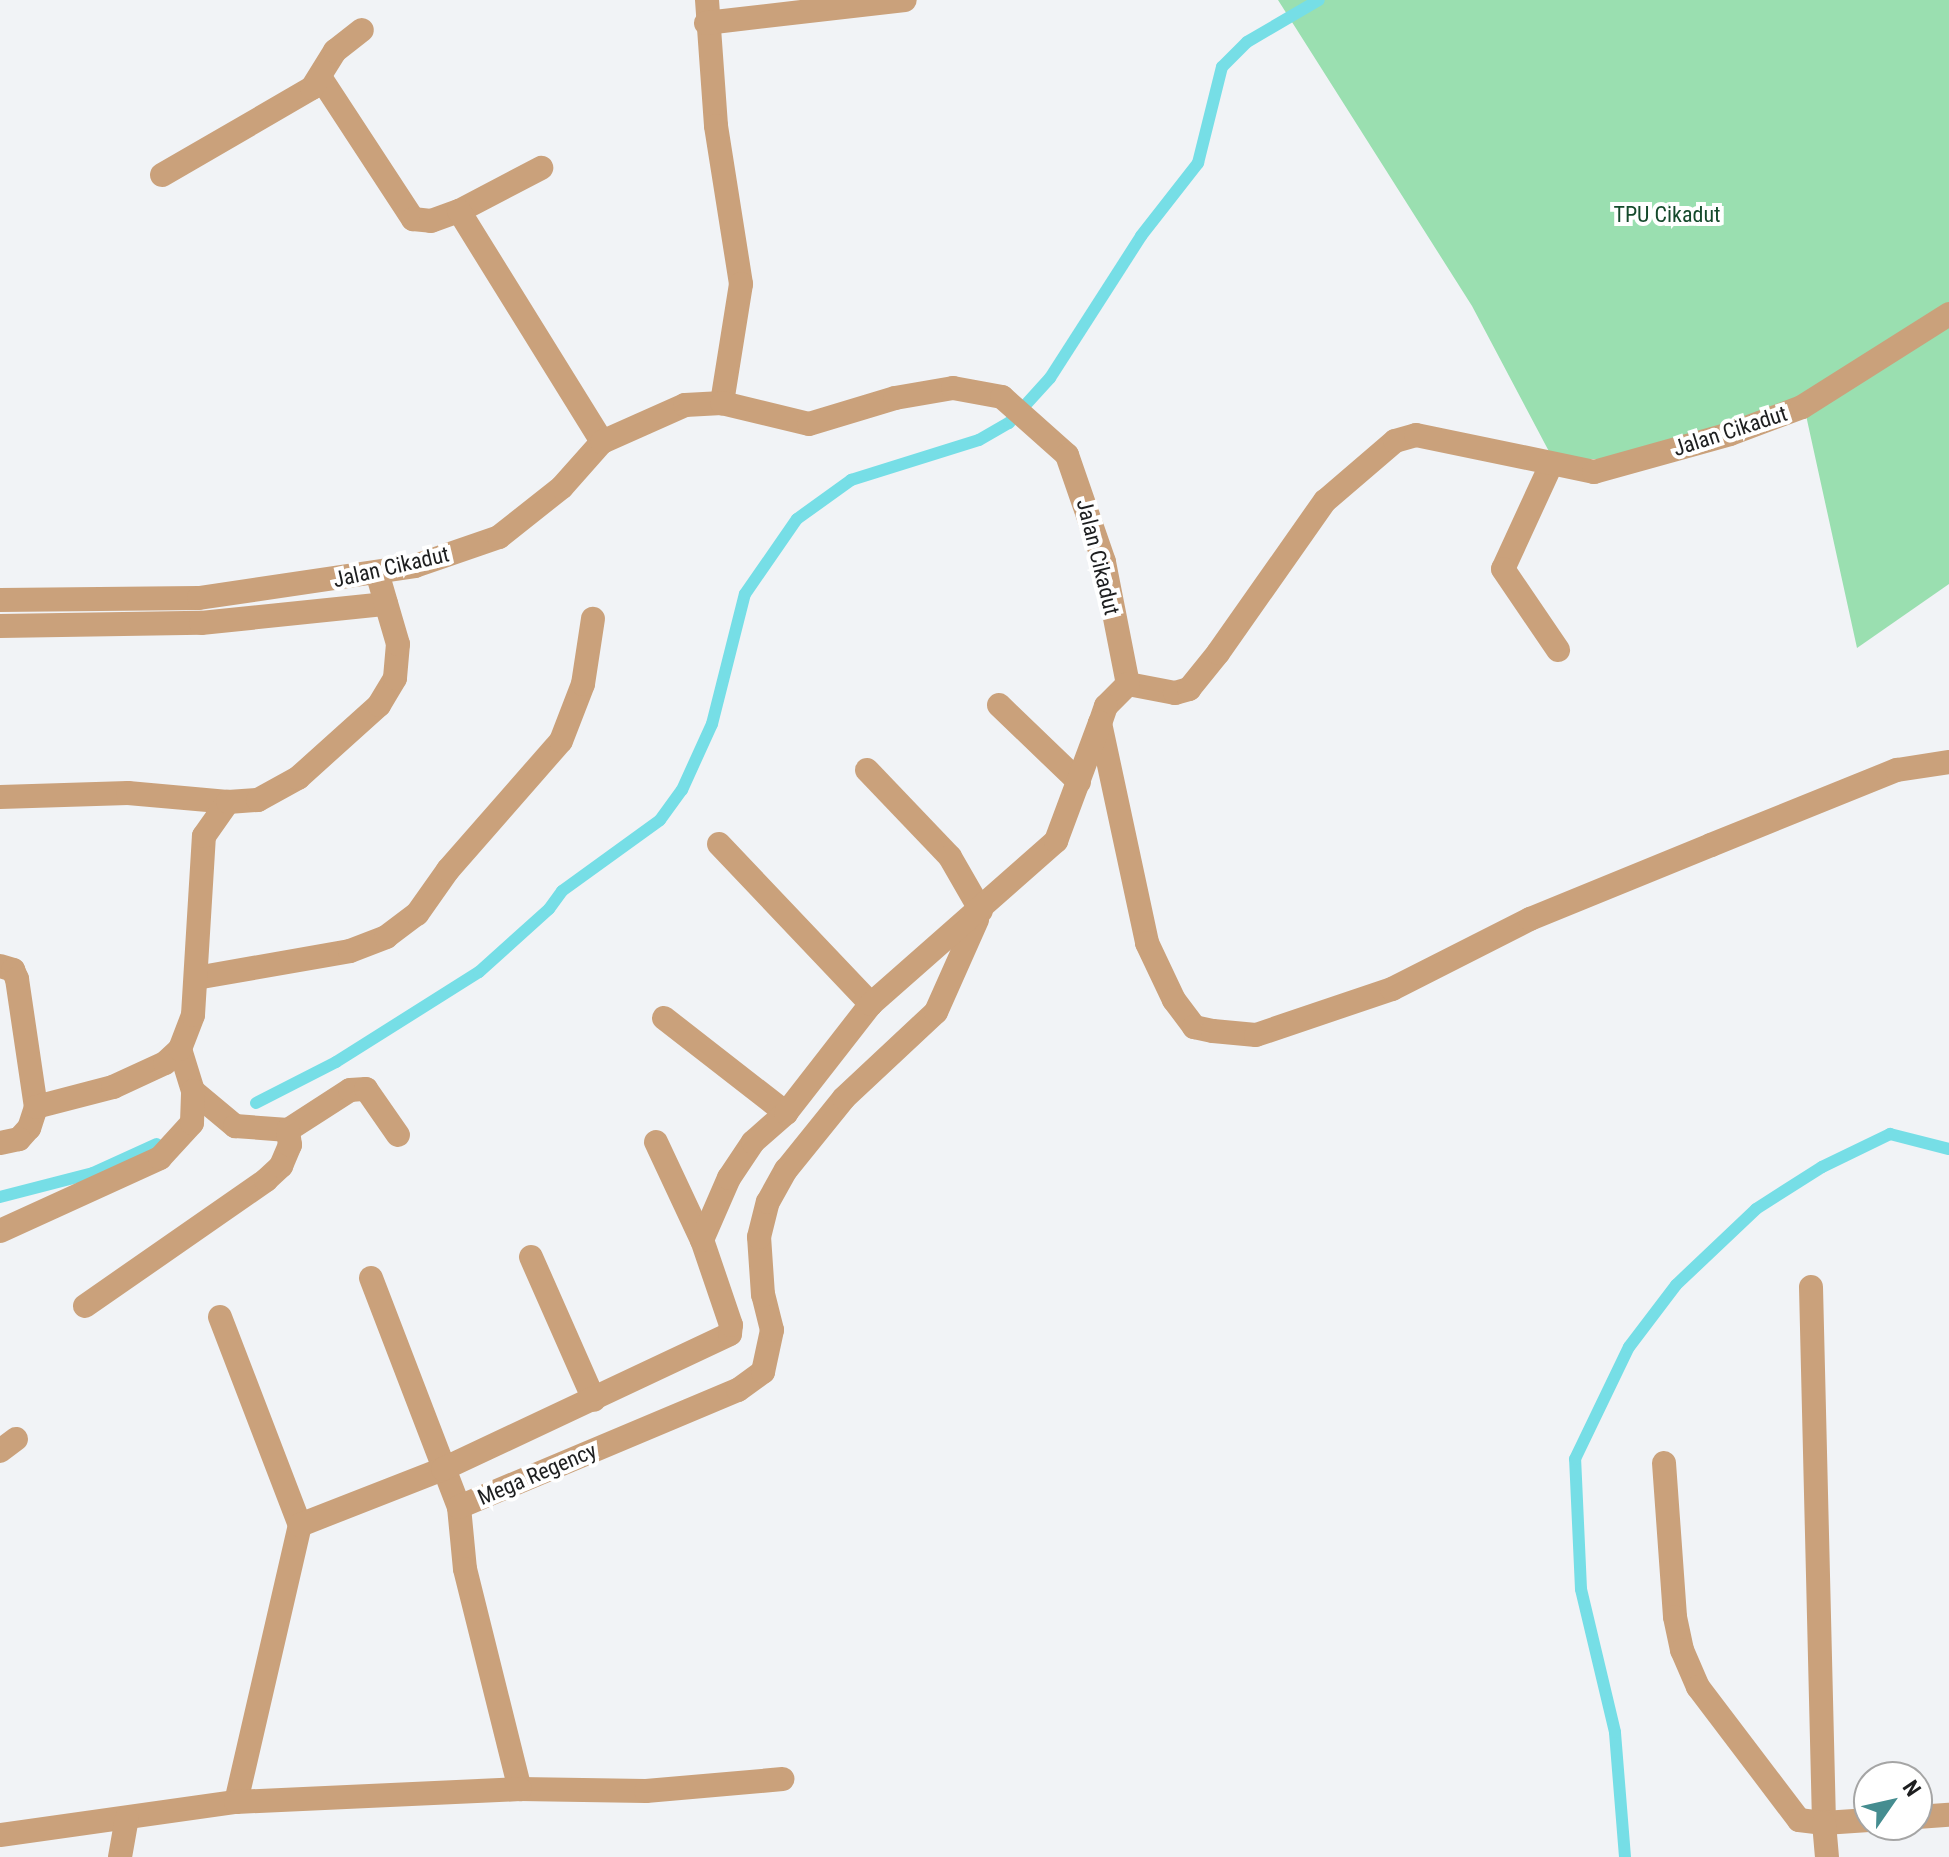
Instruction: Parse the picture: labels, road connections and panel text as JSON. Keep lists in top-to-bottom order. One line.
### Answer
{"streets":{"street":["Jalan Cikadut","Mega Regency"]},"crossings":[["Jalan Cikadut","Mega Regency"]],"parks":["TPU Cikadut"],"north":"top right"}
